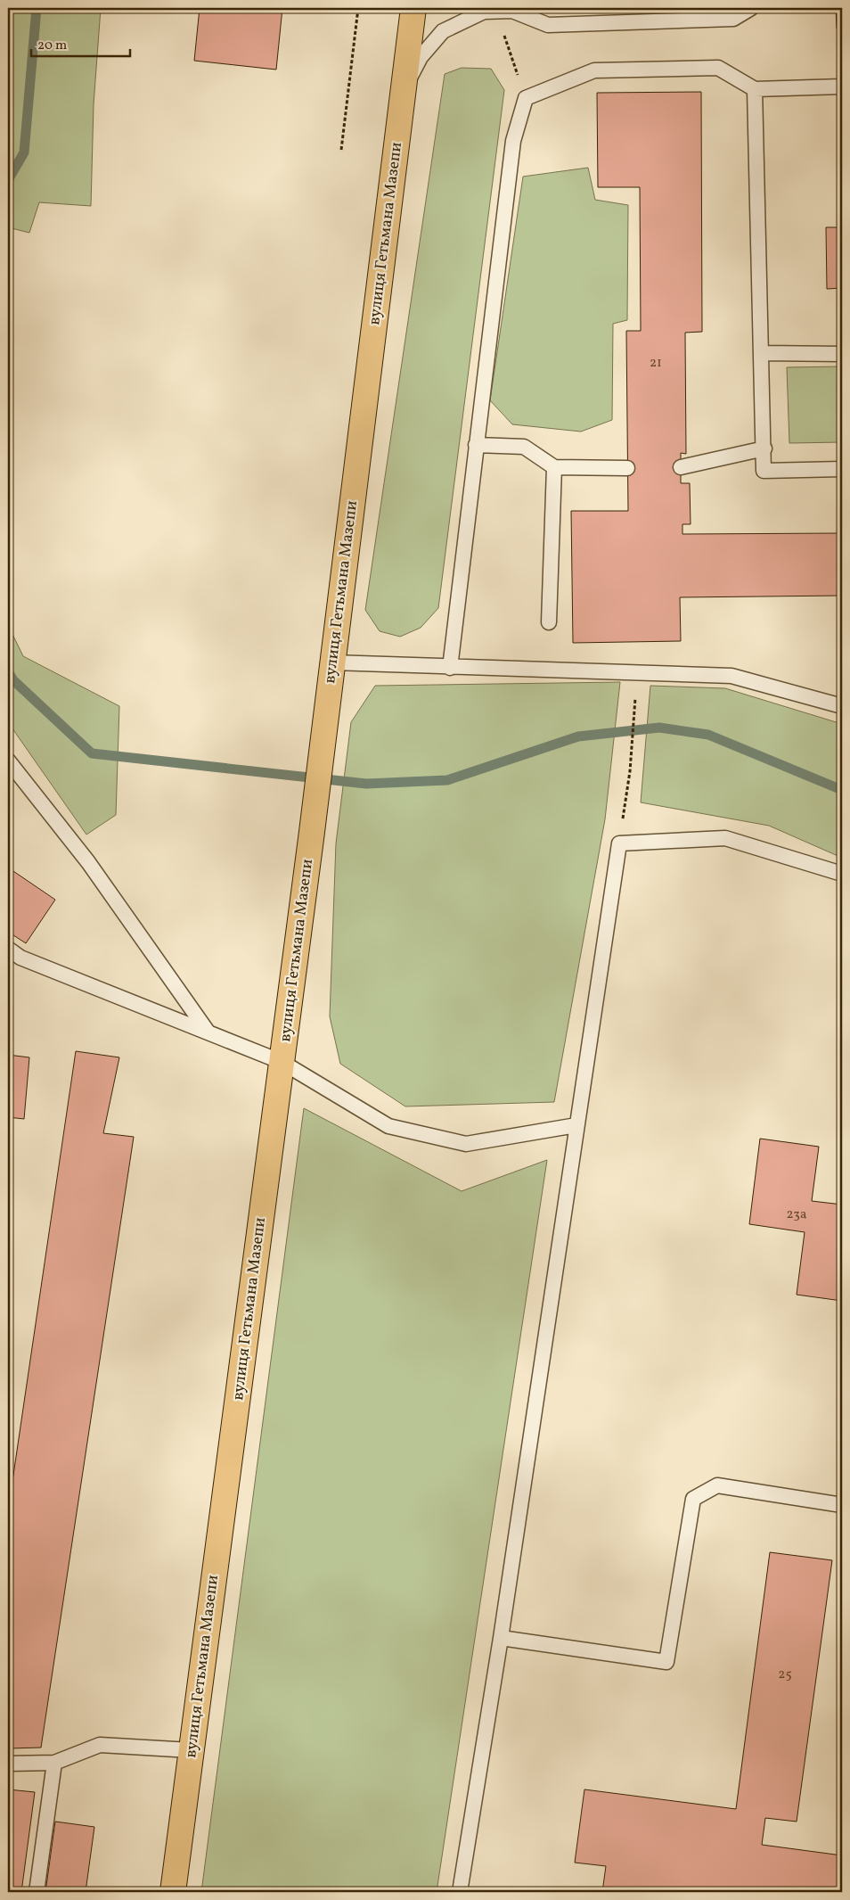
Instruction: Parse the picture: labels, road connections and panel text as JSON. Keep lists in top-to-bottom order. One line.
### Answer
{"streets":{"highway":["вулиця Гетьмана Мазепи"]},"house_numbers":["21","23а","25"],"scale_bar":"20 m"}
